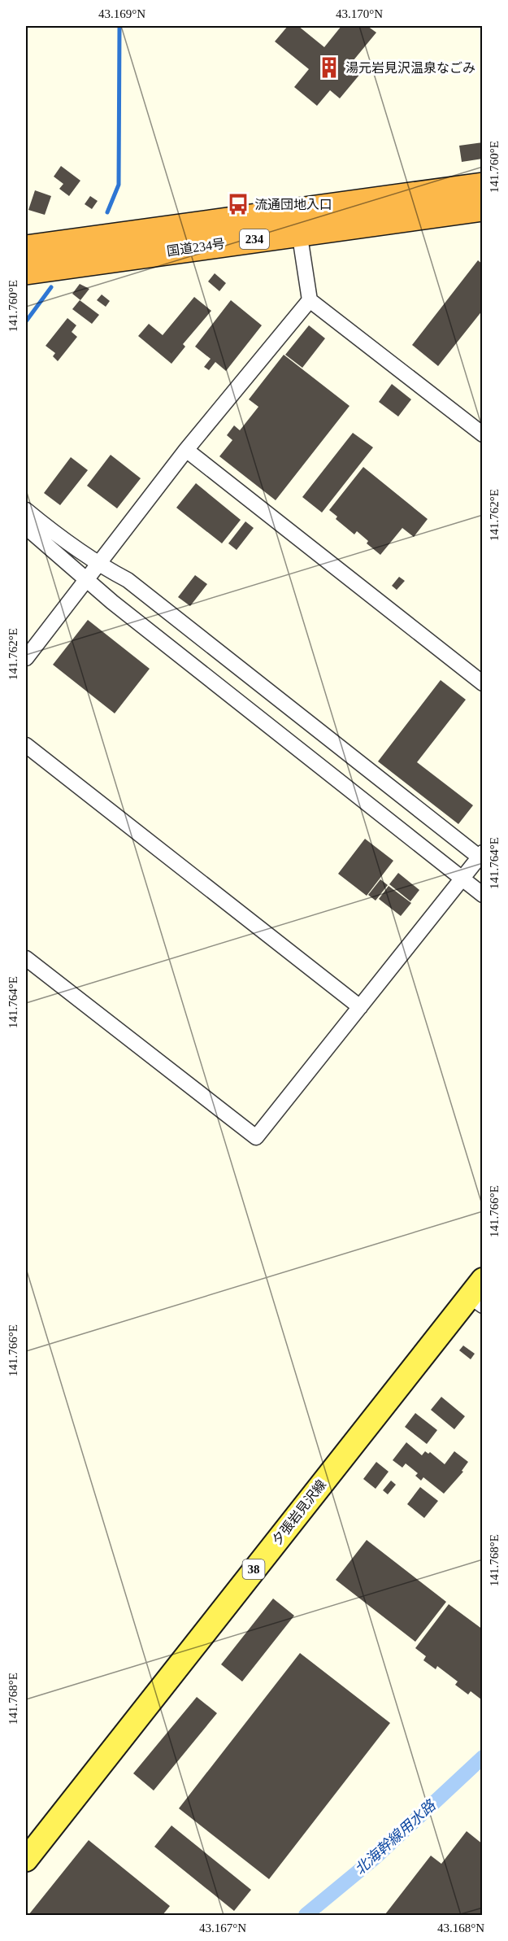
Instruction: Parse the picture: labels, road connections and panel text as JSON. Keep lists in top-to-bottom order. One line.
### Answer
{"streets":{"highway":["234","国道234号"],"main road":["夕張岩見沢線","38"]},"water":["北海幹線用水路"],"places":{"building":["湯元岩見沢温泉なごみ"],"bus stop":["流通団地入口"]},"coordinates":["43.169°N","43.170°N","141.760°E","141.762°E","141.764°E","141.766°E","141.768°E","43.167°N","43.168°N"]}
